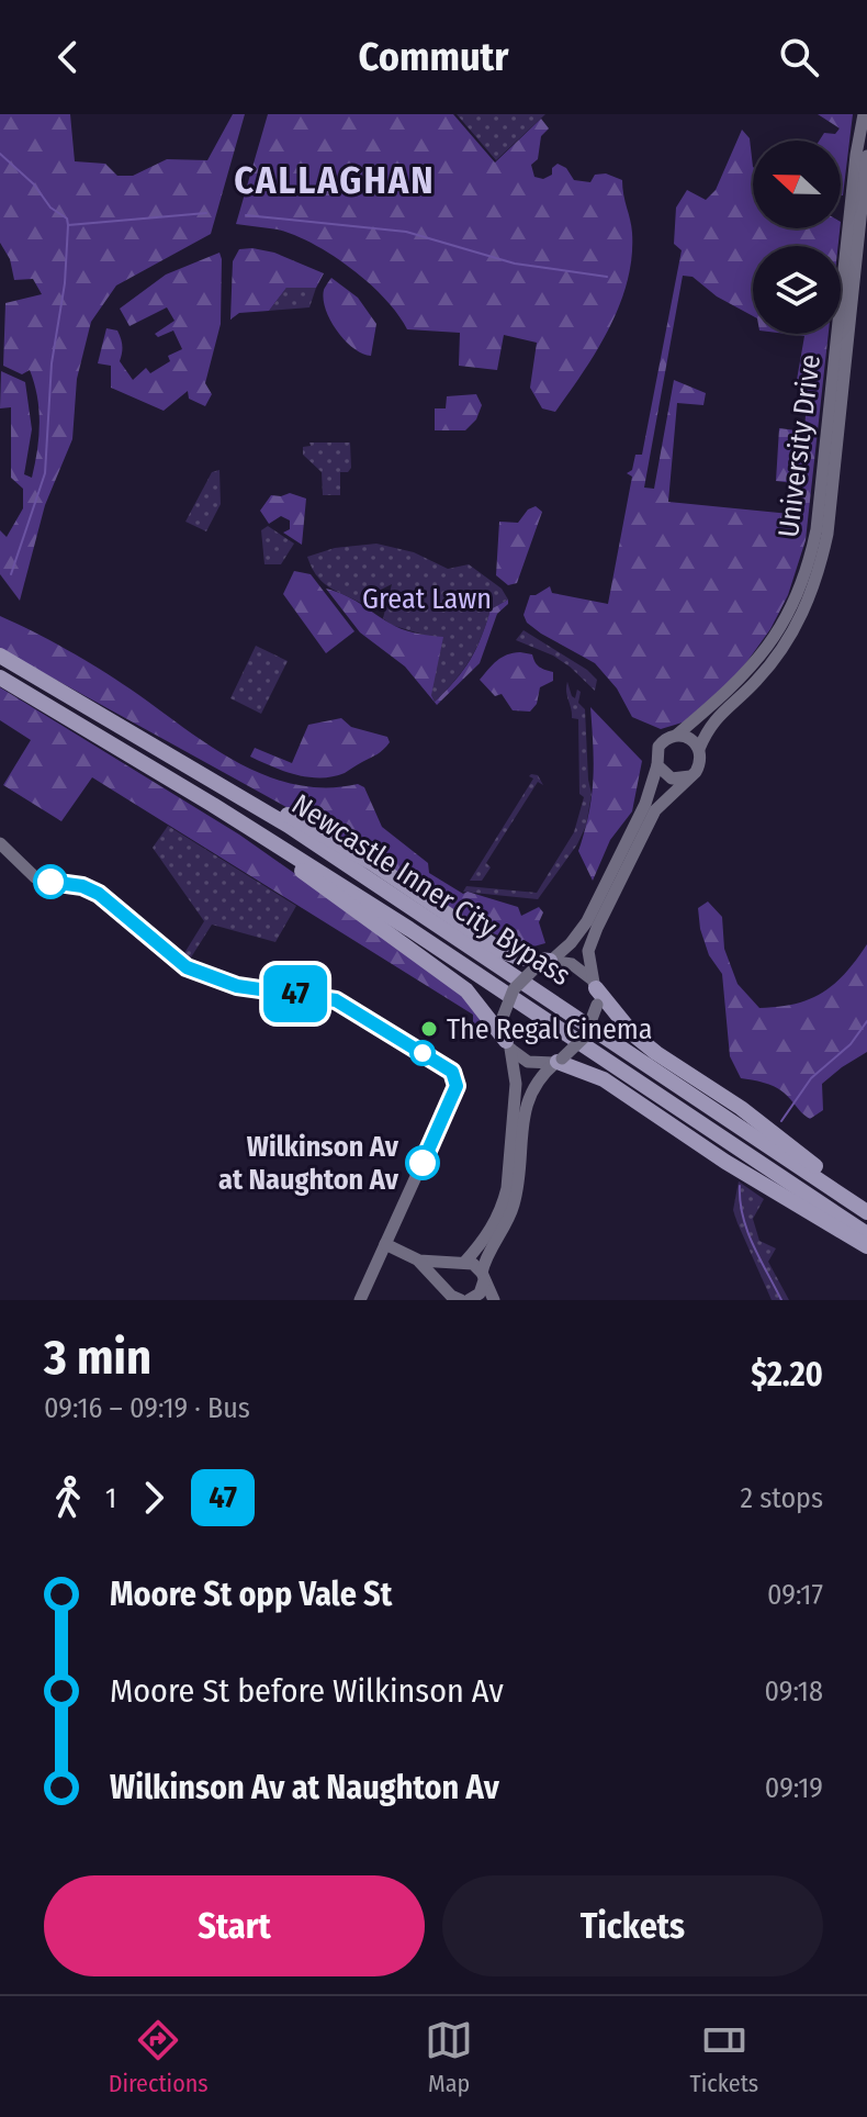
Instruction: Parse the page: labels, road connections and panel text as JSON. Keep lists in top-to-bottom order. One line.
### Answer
{"streets":{"highway":["Newcastle Inner City Bypass"],"main road":["University Drive"]},"districts":["CALLAGHAN"],"parks":["Great Lawn"],"places":["The Regal Cinema","Wilkinson Av at Naughton Av"],"lines":["bus line 47"],"north":"left","page":{"header":"Commutr","on_map":"47","heading":["3 min","09:16 – 09:19 · Bus","$2.20"],"legs":["1","47","2 stops"],"list":[{"name":"Moore St opp Vale St","value":"09:17"},{"name":"Moore St before Wilkinson Av","value":"09:18"},{"name":"Wilkinson Av at Naughton Av","value":"09:19"}],"buttons":["Start","Tickets"],"tabs":["Directions","Map","Tickets"]}}
